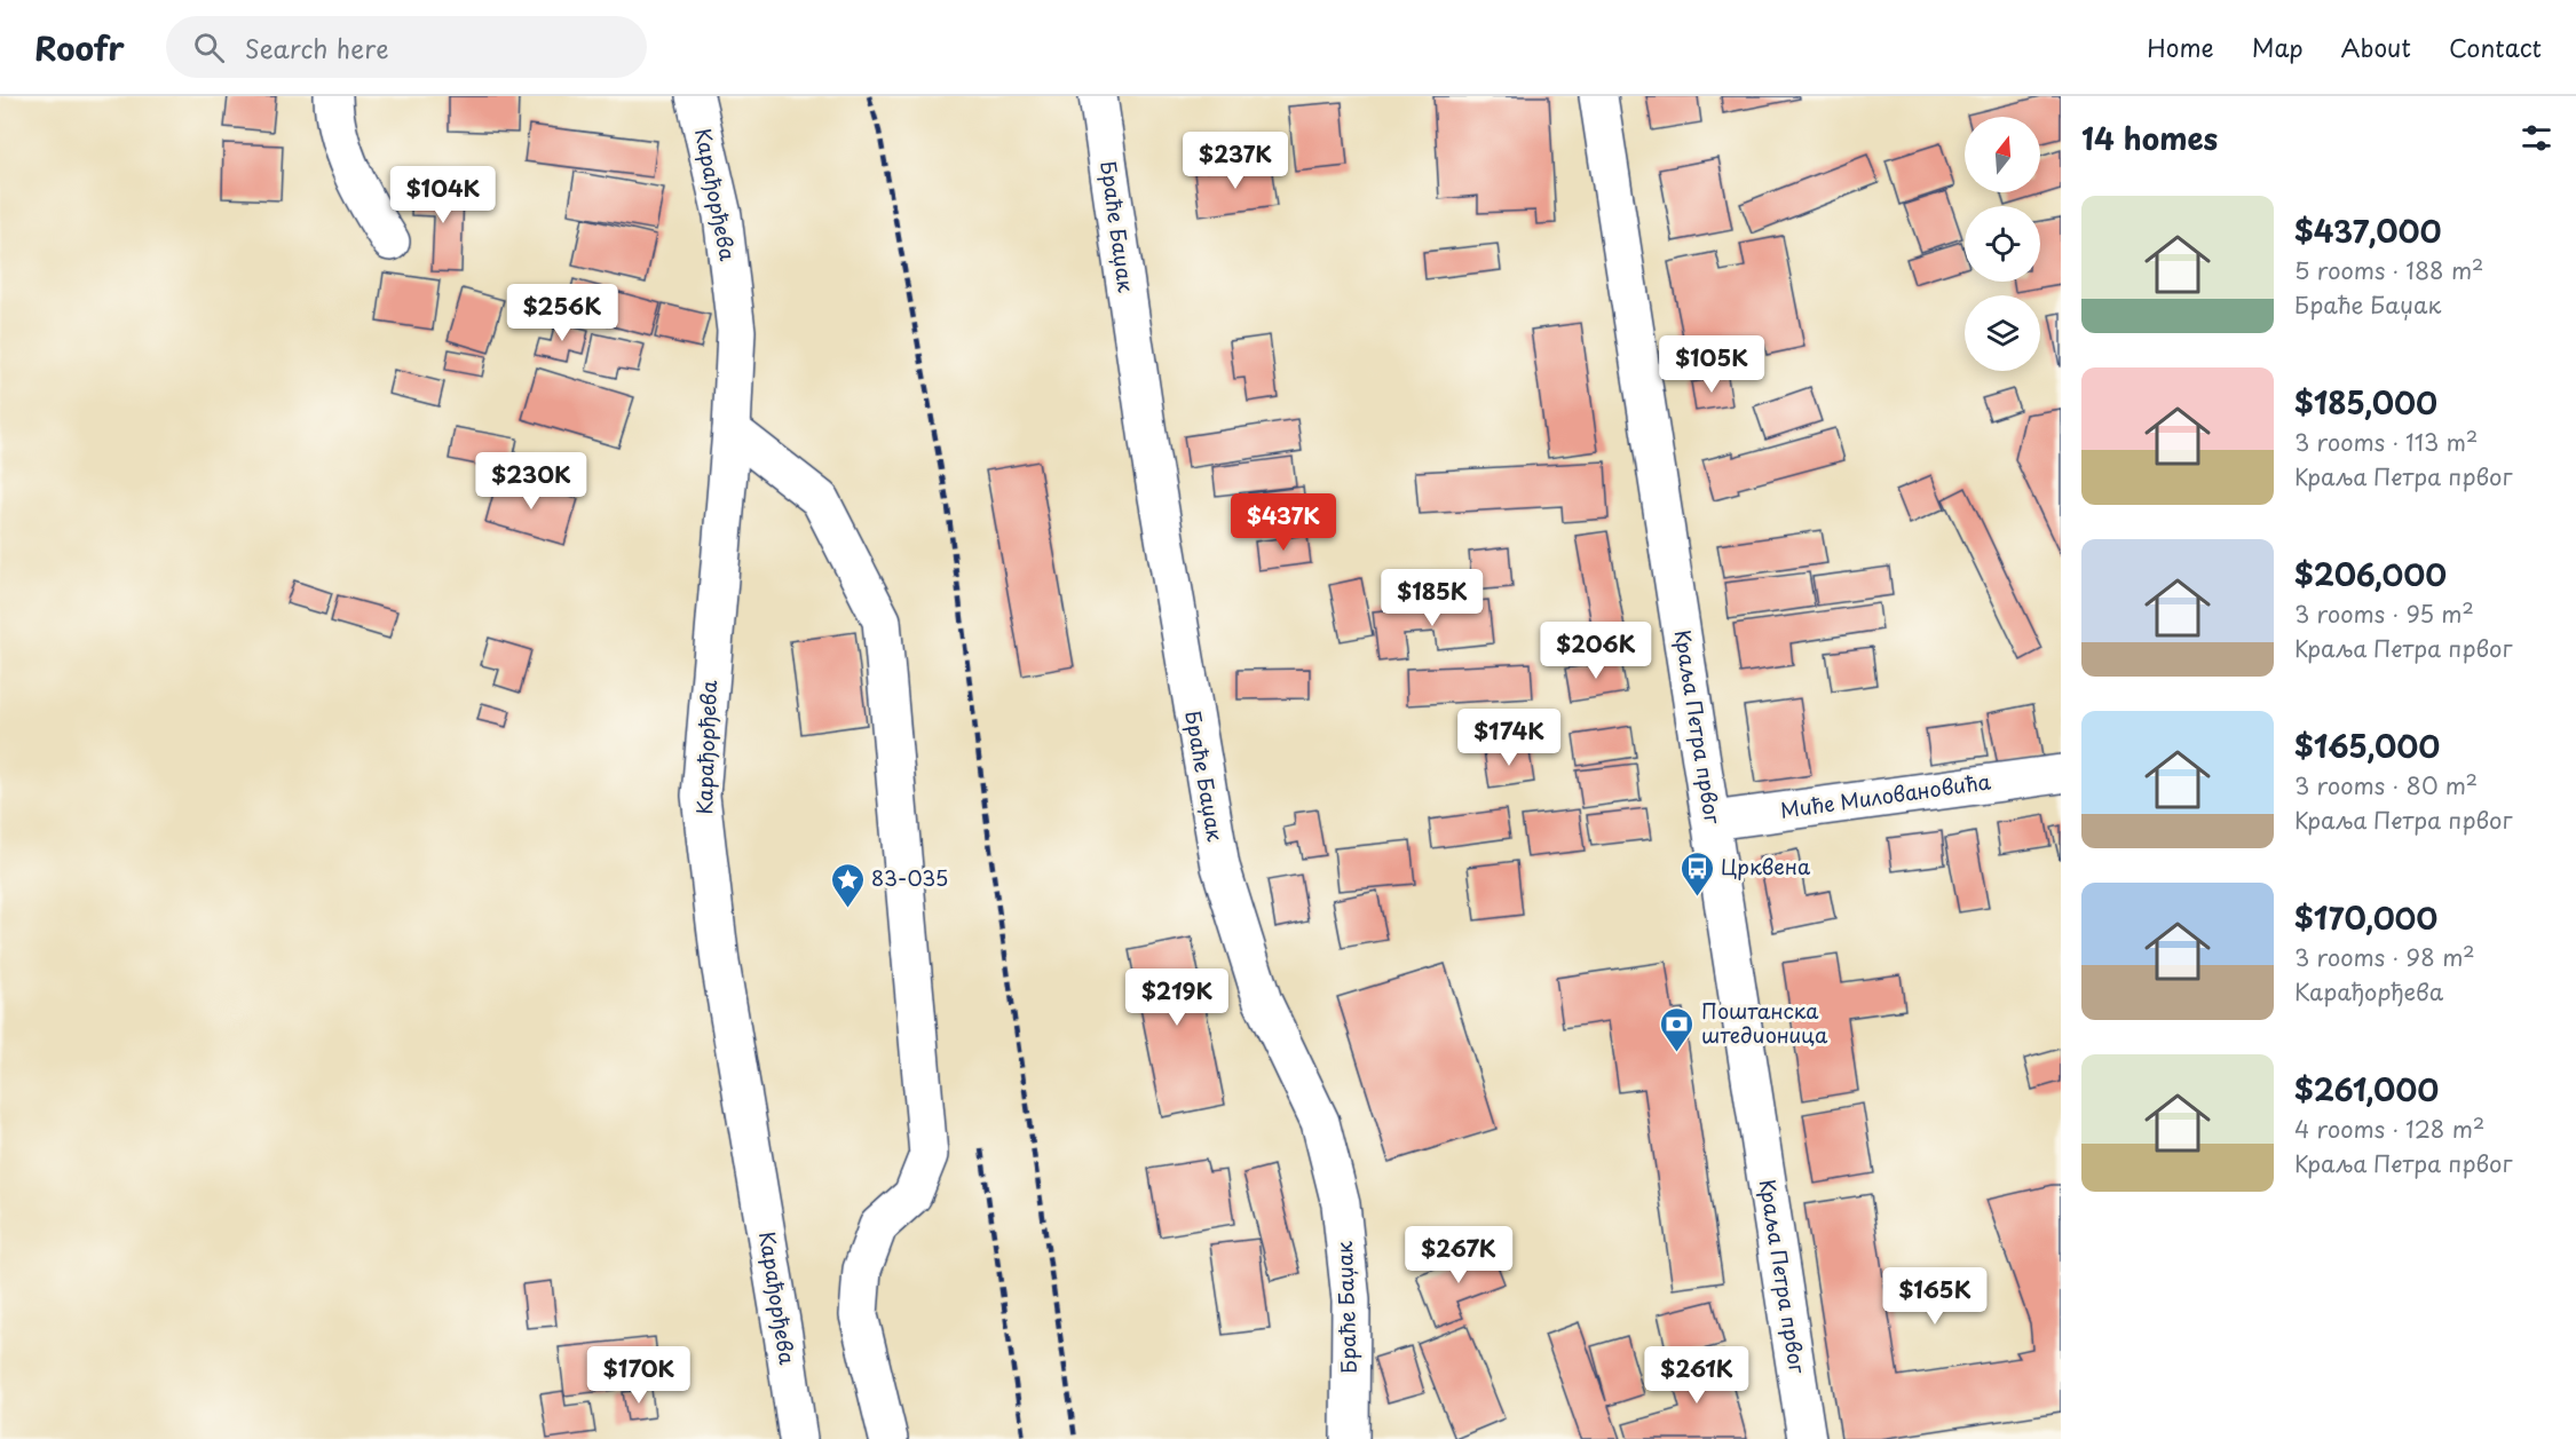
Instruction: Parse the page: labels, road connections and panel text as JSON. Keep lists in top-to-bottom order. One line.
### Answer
{"streets":{"street":["Карађорђева","Браће Баџак","Краља Петра првог","Миће Миловановића"]},"crossings":[["Краља Петра првог","Миће Миловановића"]],"places":{"bus stop":["Црквена"],"place":["83-035"],"bank":["Поштанска штедионица"]},"north":"top","page":{"header":"Roofr","search":"Search here","nav":["Home","Map","About","Contact"],"heading":"14 homes","price":["$237K","$104K","$256K","$105K","$230K","$437K","$185K","$206K","$174K","$219K","$267K","$165K","$170K","$261K"],"list":[{"name":"$437,000","note":"5 rooms · 188 m² · Браће Баџак"},{"name":"$185,000","note":"3 rooms · 113 m² · Краља Петра првог"},{"name":"$206,000","note":"3 rooms · 95 m² · Краља Петра првог"},{"name":"$165,000","note":"3 rooms · 80 m² · Краља Петра првог"},{"name":"$170,000","note":"3 rooms · 98 m² · Карађорђева"},{"name":"$261,000","note":"4 rooms · 128 m² · Краља Петра првог"}]}}
